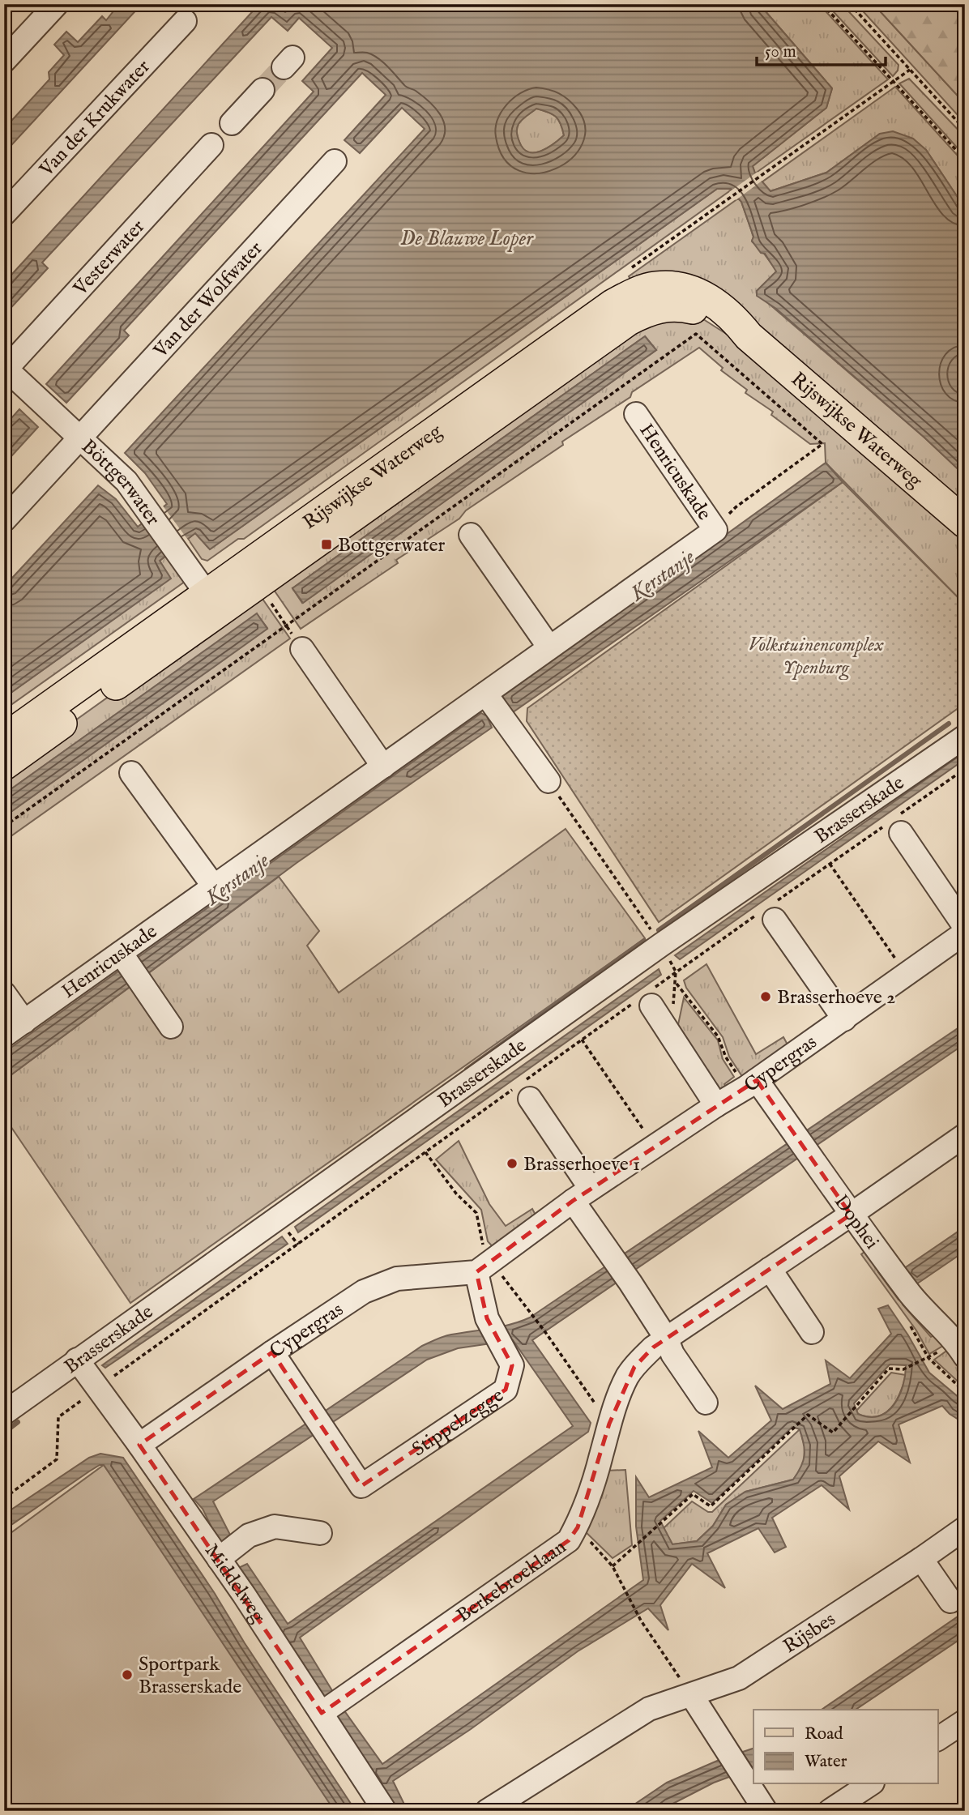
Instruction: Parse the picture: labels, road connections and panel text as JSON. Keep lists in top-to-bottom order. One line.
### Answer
{"streets":{"main road":["Rijswijkse Waterweg"],"street":["Van der Krukwater","Vesterwater","Van der Wolfwater","Henricuskade","Böttgerwater","Brasserskade","Cypergras","Dophei","Stippelzegge","Berkebroeklaan","Middelweg","Rijsbes"]},"crossings":[["Vesterwater","Böttgerwater"],["Van der Wolfwater","Böttgerwater"],["Rijswijkse Waterweg","Böttgerwater"],["Brasserskade","Middelweg"],["Cypergras","Dophei"],["Cypergras","Stippelzegge"],["Cypergras","Middelweg"],["Dophei","Berkebroeklaan"],["Berkebroeklaan","Middelweg"]],"water":["De Blauwe Loper","Kerstanje"],"parks":["Volkstuinencomplex Ypenburg"],"places":{"transit":["Bottgerwater"],"other":["Brasserhoeve 2","Brasserhoeve 1","Sportpark Brasserskade"]},"legend":["Road","Water"],"scale_bar":"50 m"}
